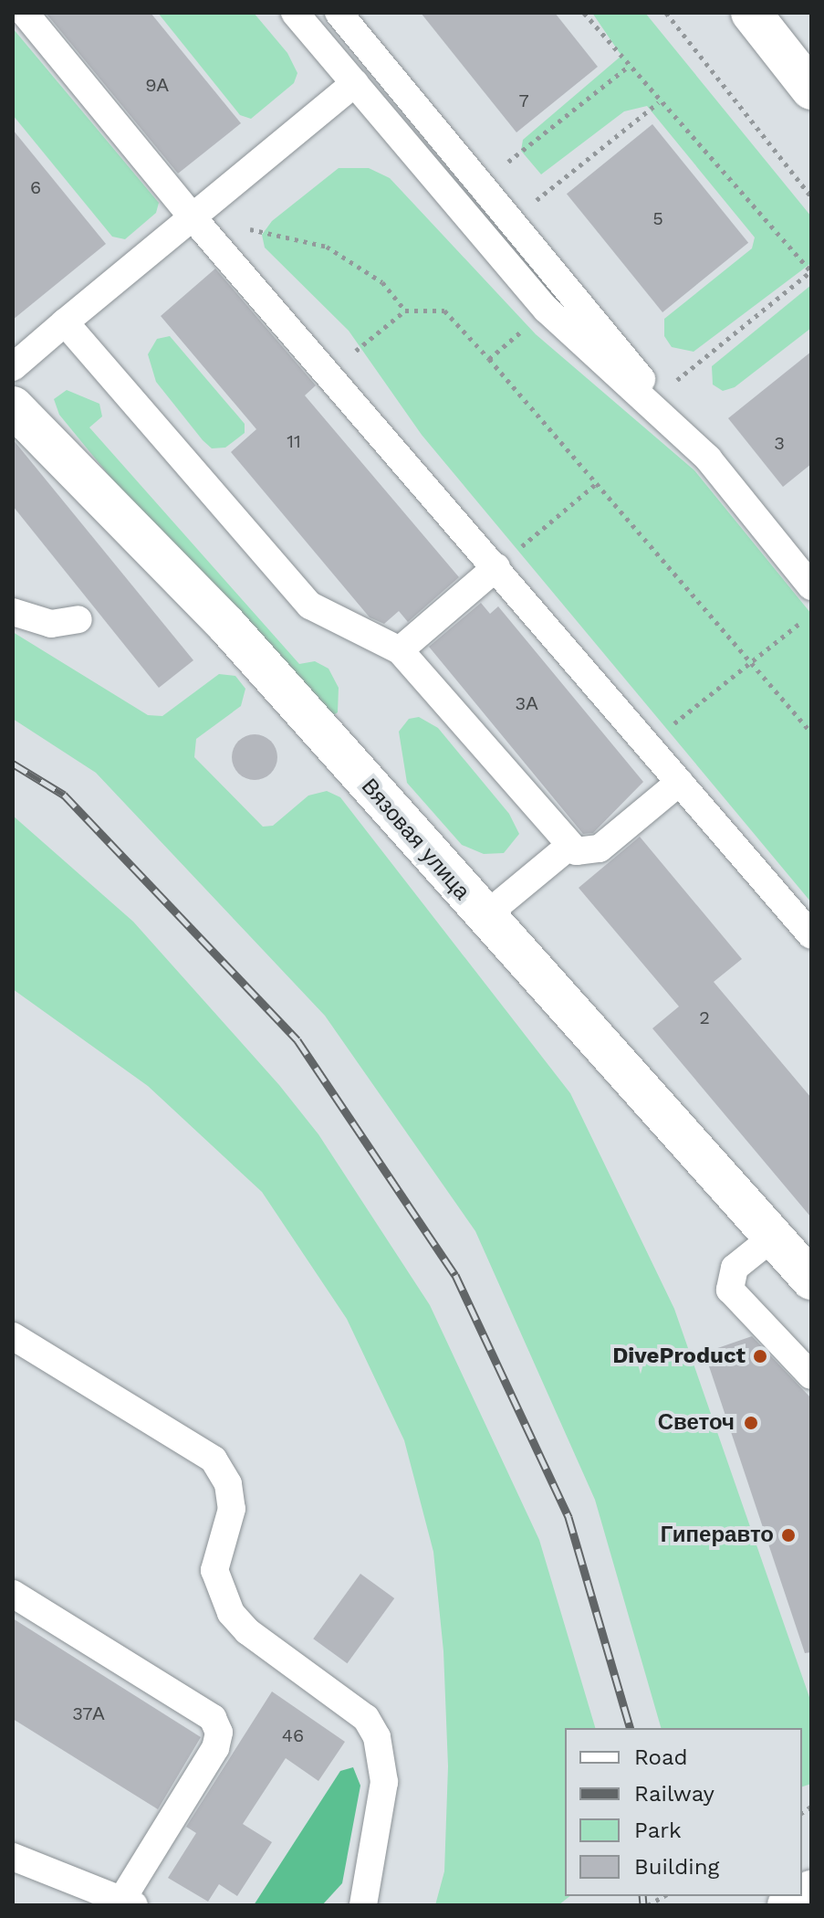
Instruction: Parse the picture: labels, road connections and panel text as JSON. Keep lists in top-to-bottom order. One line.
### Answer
{"streets":{"street":["Вязовая улица"]},"places":["DiveProduct","Светоч","Гиперавто"],"house_numbers":["9А","7","6","5","11","3","3А","2","37А","46"],"legend":["Road","Railway","Park","Building"]}
